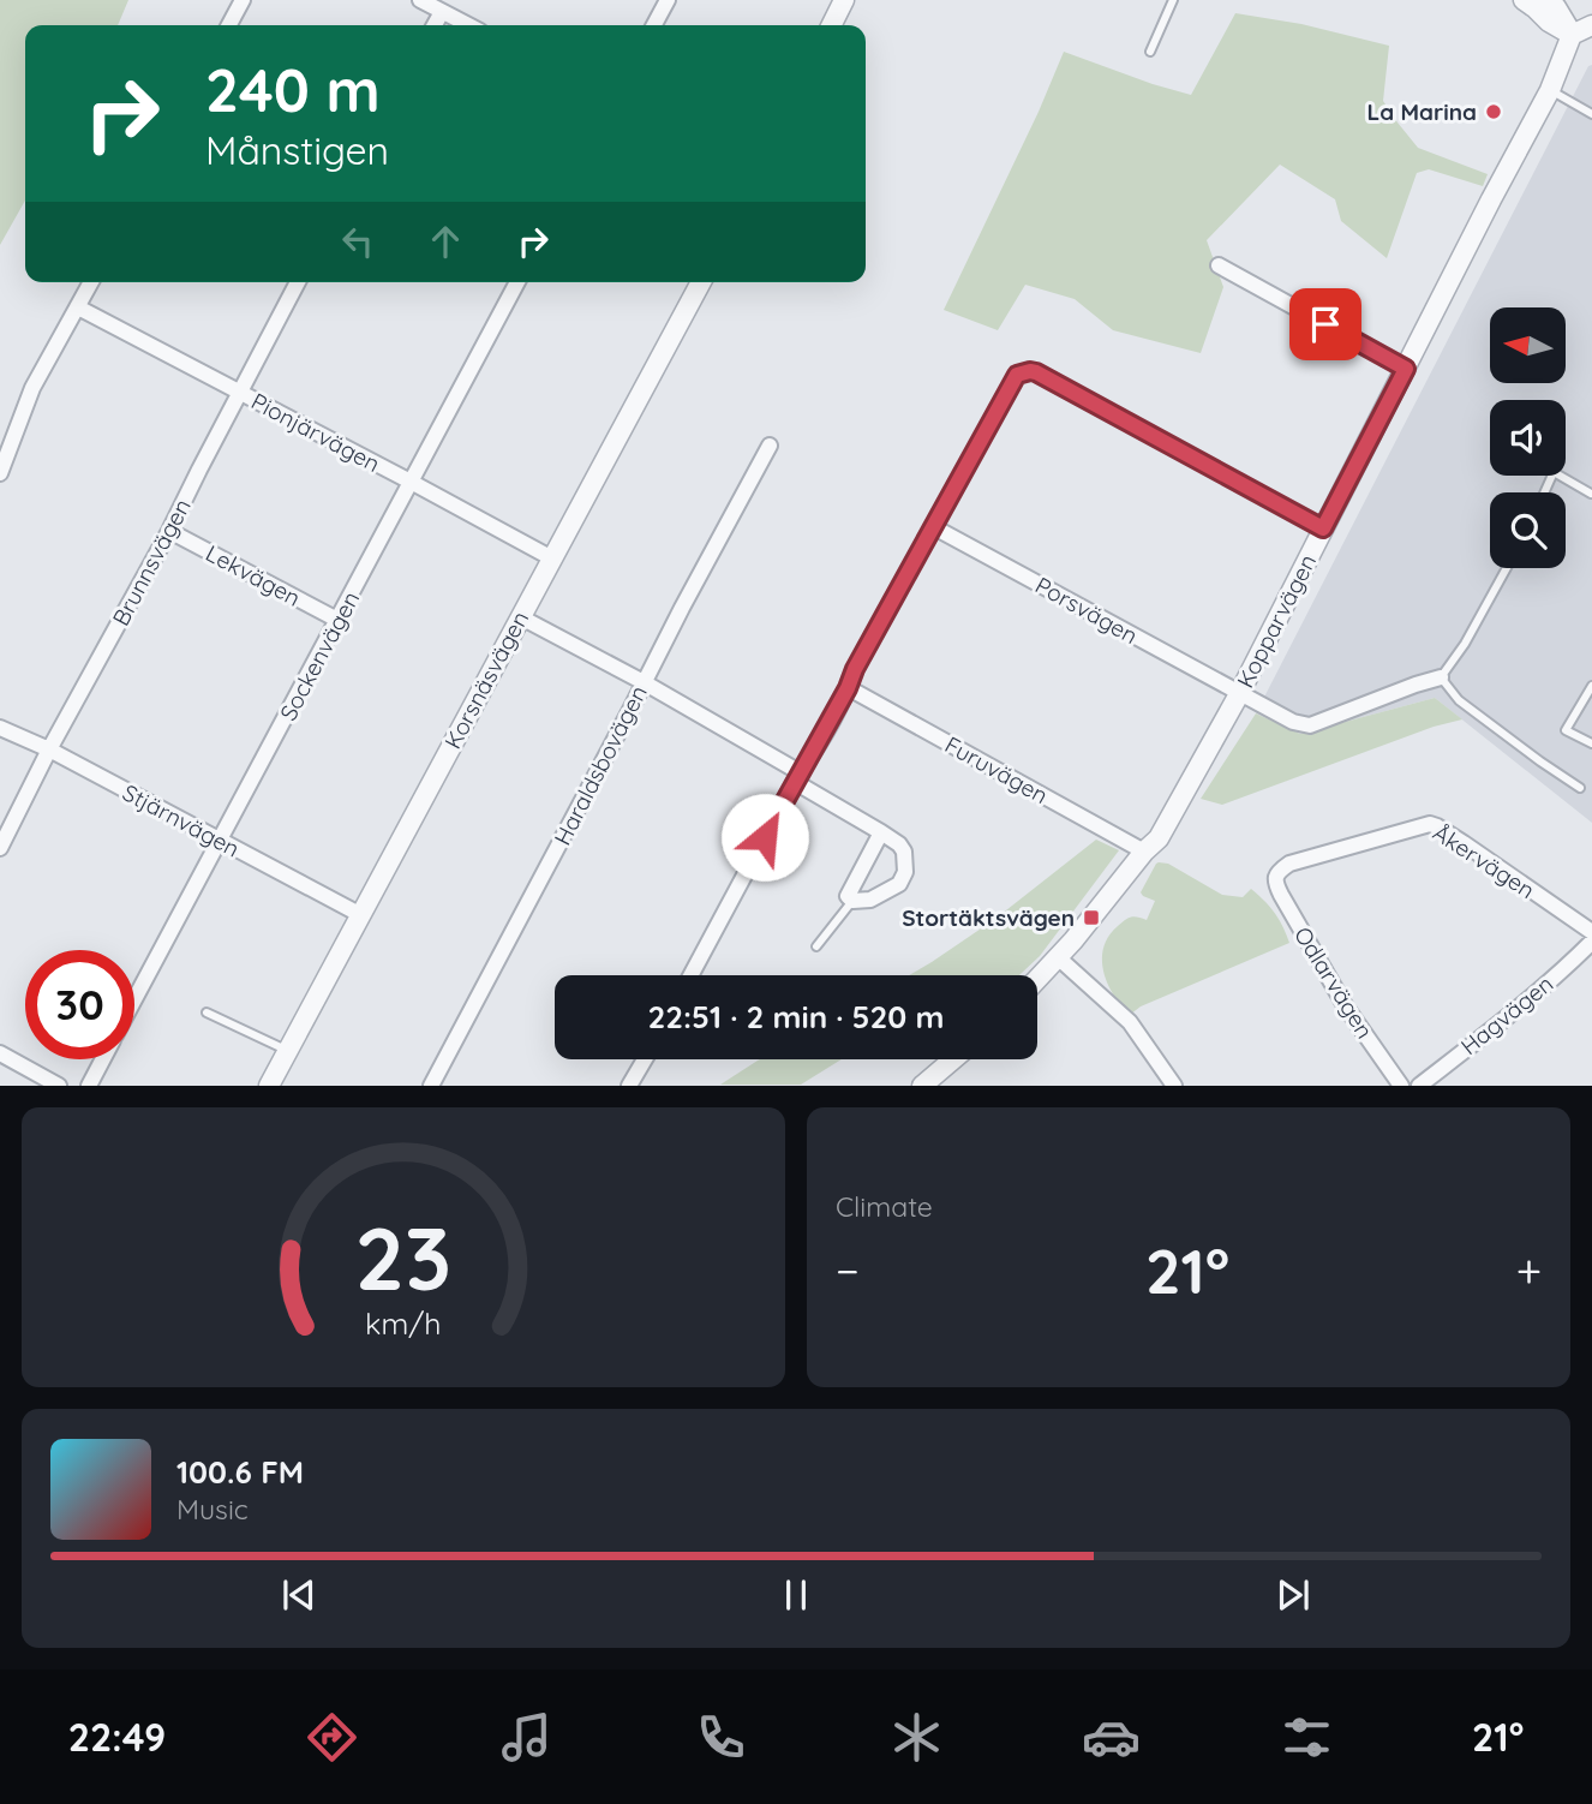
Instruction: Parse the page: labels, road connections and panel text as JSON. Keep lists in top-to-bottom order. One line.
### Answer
{"streets":{"street":["Pionjärvägen","Brunnsvägen","Lekvägen","Porsvägen","Kopparvägen","Sockenvägen","Korsnäsvägen","Haraldsbovägen","Furuvägen","Stjärnvägen","Åkervägen","Odlarvägen","Hagvägen"]},"crossings":[["Pionjärvägen","Brunnsvägen"],["Pionjärvägen","Sockenvägen"],["Pionjärvägen","Korsnäsvägen"],["Brunnsvägen","Lekvägen"],["Brunnsvägen","Stjärnvägen"],["Lekvägen","Sockenvägen"],["Porsvägen","Kopparvägen"],["Kopparvägen","Furuvägen"],["Sockenvägen","Stjärnvägen"],["Korsnäsvägen","Stjärnvägen"],["Åkervägen","Odlarvägen"]],"places":{"other":["La Marina"],"transit":["Stortäktsvägen"]},"north":"left","page":{"turn":["240 m","Månstigen"],"limit":"30","trip":"22:51 · 2 min · 520 m","tile":"Climate","heat":["−","21°","+"],"song":["100.6 FM","Music"],"tabs":["22:49","21°"],"gauge":["23","km/h"]}}
